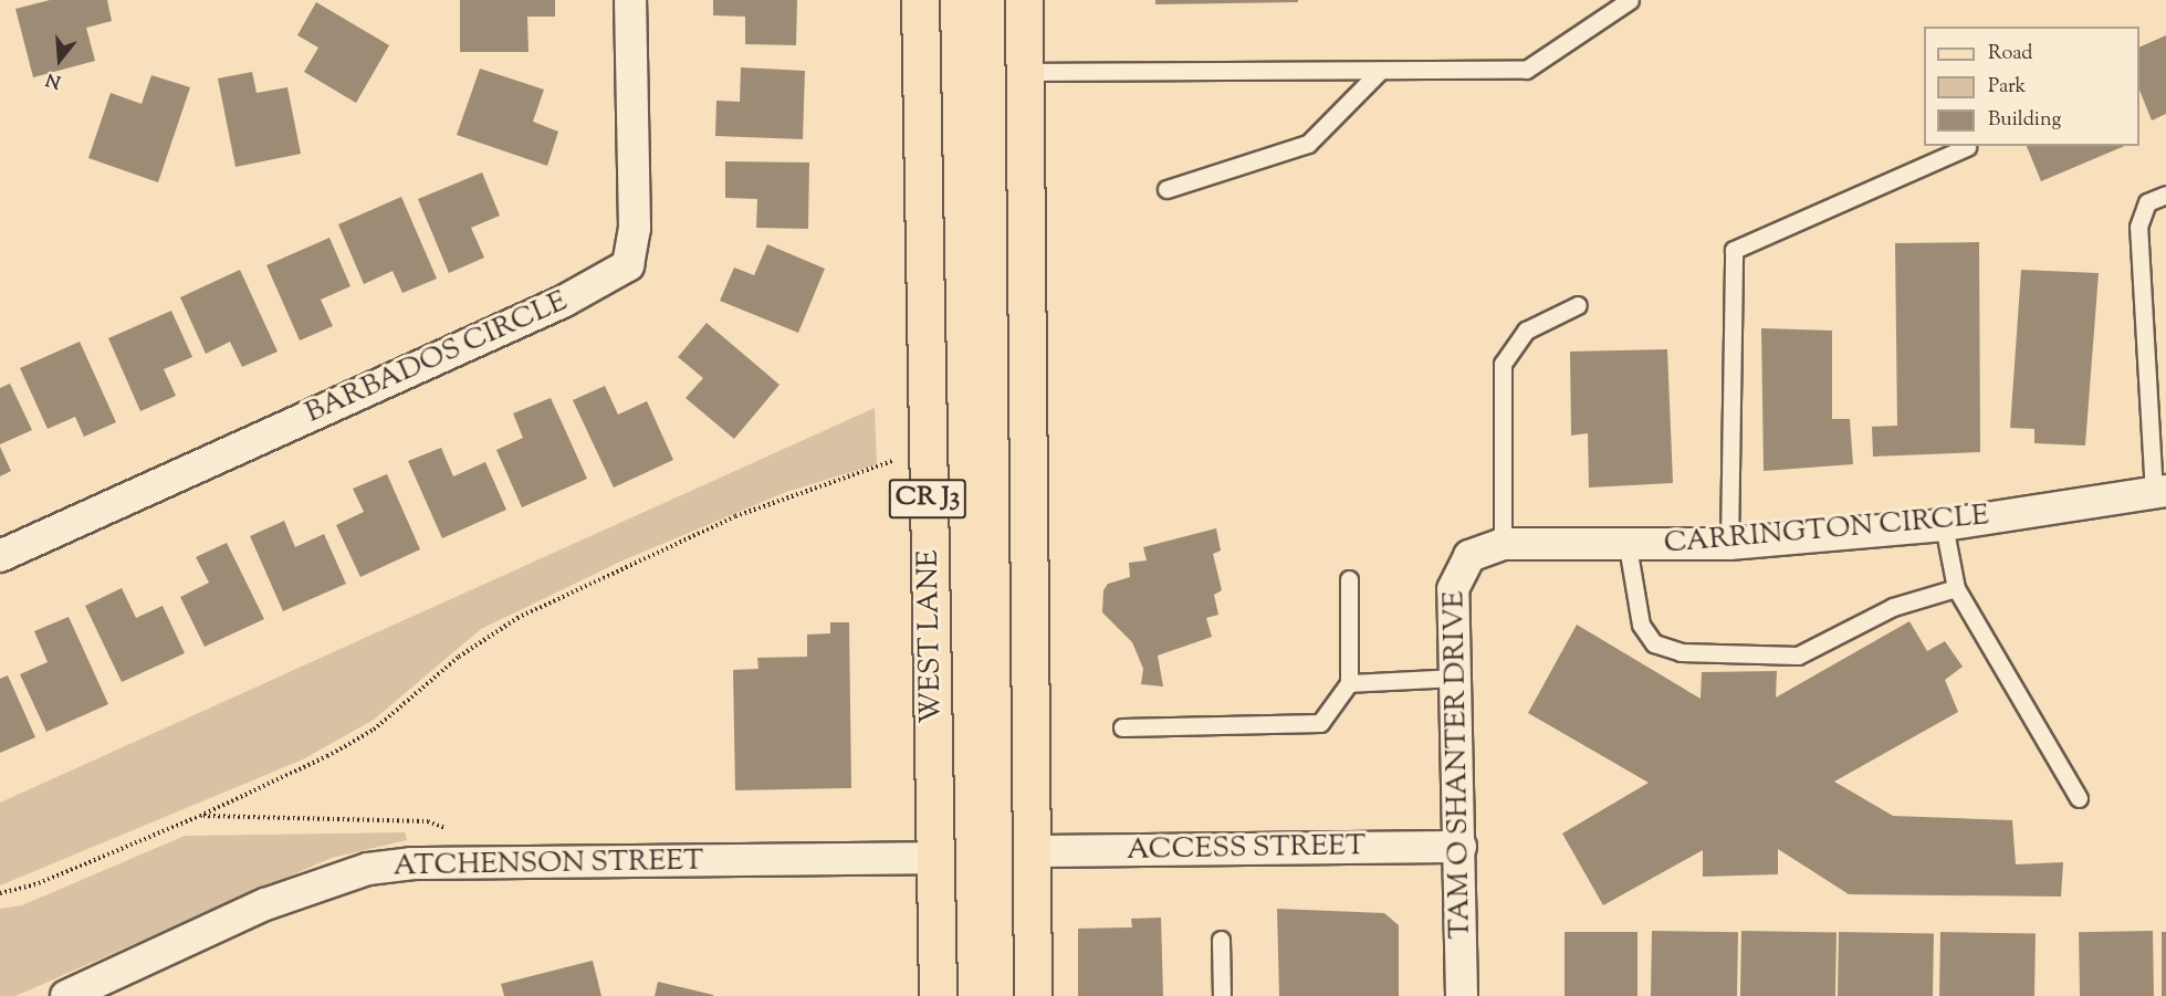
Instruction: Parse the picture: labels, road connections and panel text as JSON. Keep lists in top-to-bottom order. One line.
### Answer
{"streets":{"main road":["CR J3","WEST LANE"],"street":["BARBADOS CIRCLE","CARRINGTON CIRCLE","TAM O SHANTER DRIVE","ACCESS STREET","ATCHENSON STREET"]},"crossings":[["CARRINGTON CIRCLE","TAM O SHANTER DRIVE"],["WEST LANE","ATCHENSON STREET"],["TAM O SHANTER DRIVE","ACCESS STREET"]],"legend":["Road","Park","Building"],"north":"bottom"}
